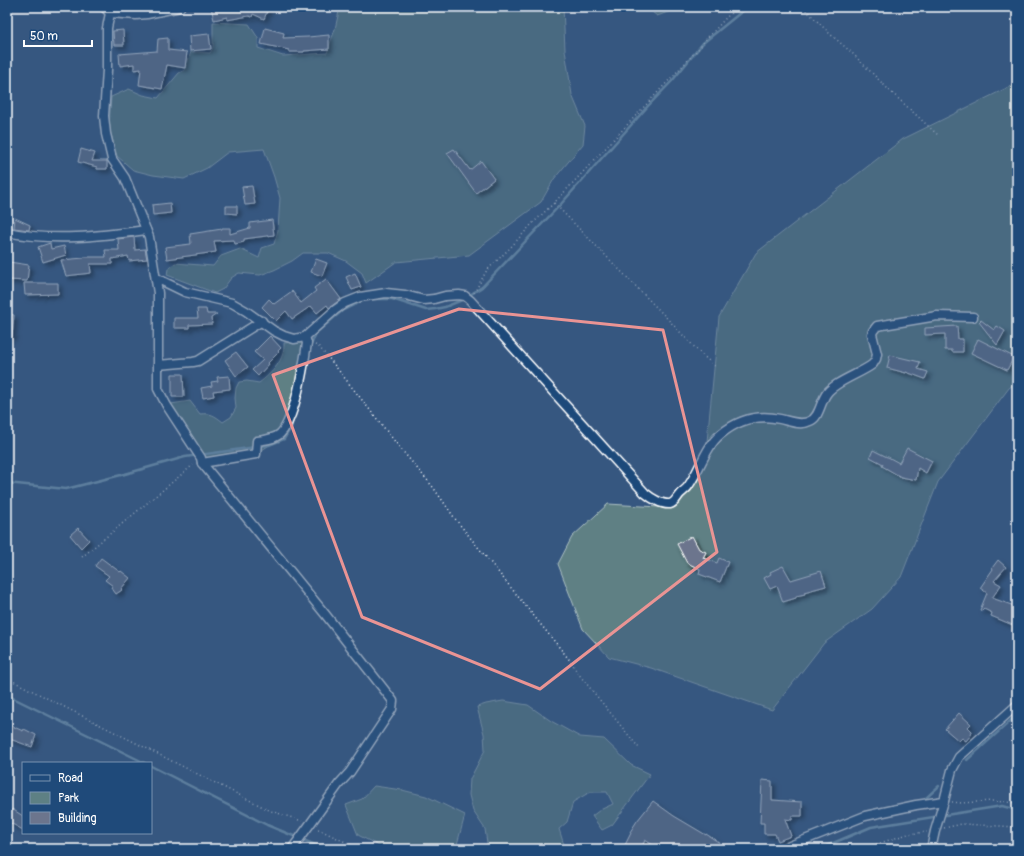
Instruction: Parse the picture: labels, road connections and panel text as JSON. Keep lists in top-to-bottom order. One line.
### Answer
{"legend":["Road","Park","Building"],"scale_bar":"50 m"}
